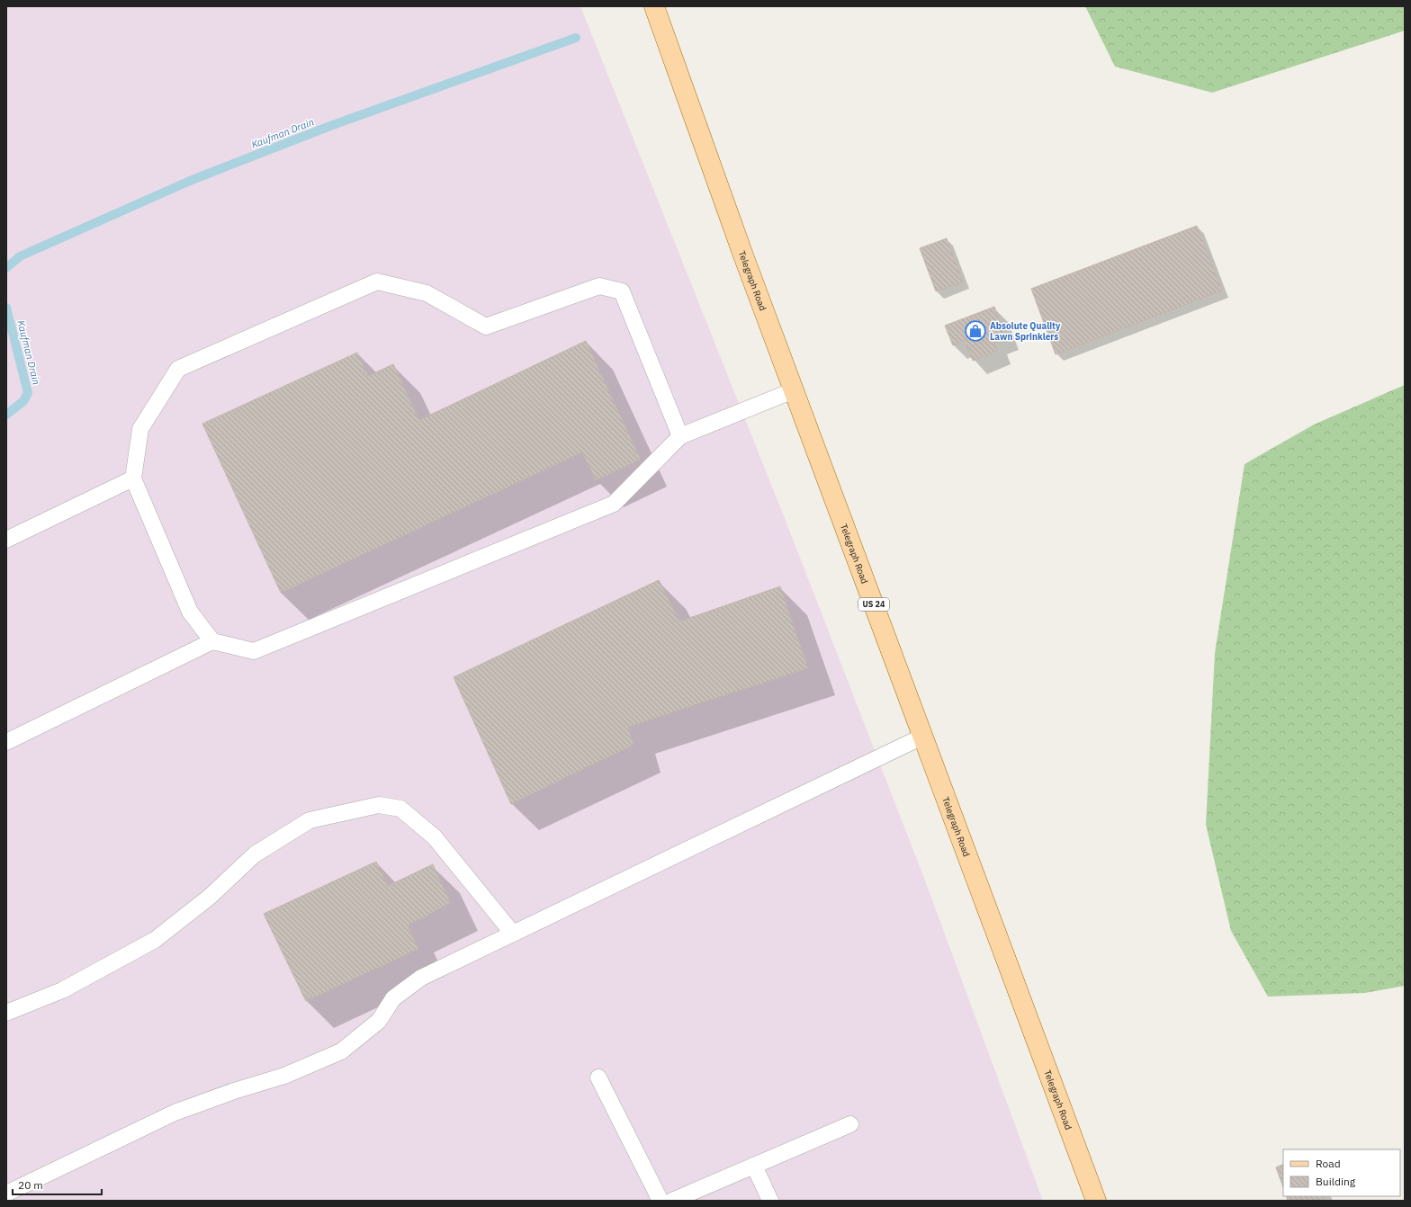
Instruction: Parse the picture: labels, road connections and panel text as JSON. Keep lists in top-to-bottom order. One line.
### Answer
{"streets":{"main road":["Telegraph Road","US 24"]},"water":["Kaufman Drain"],"places":{"shop":["Absolute Quality Lawn Sprinklers"]},"legend":["Road","Building"],"scale_bar":"20 m"}
